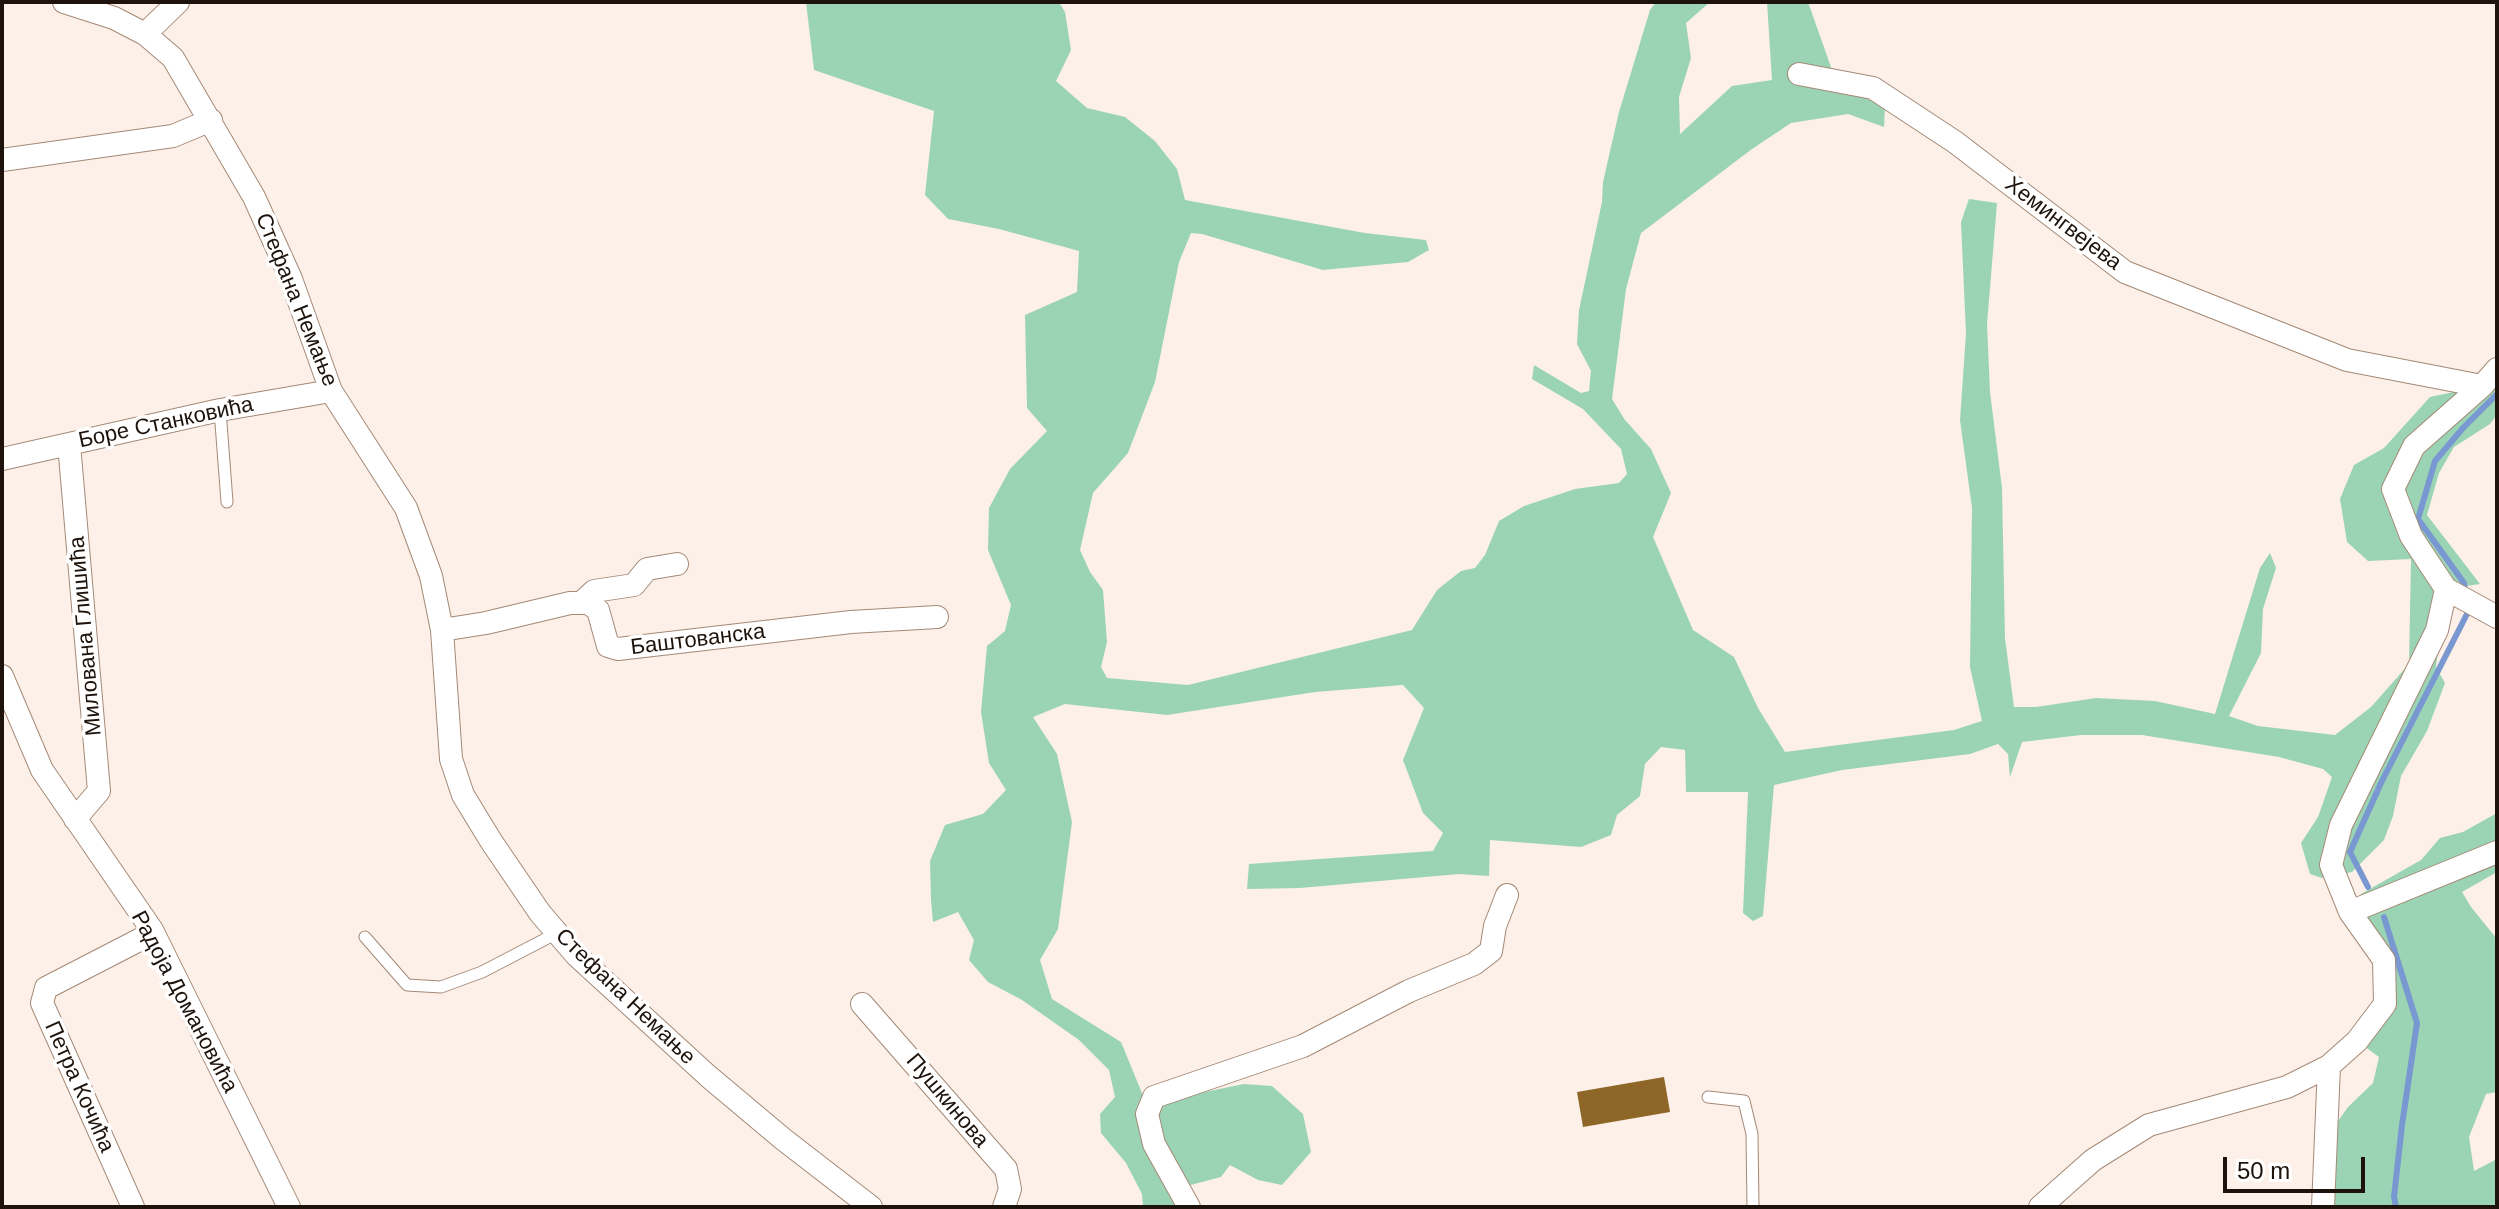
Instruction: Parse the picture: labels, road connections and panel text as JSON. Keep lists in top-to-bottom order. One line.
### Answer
{"streets":{"street":["Хемингвејева","Стефана Немање","Боре Станковића","Милована Глишића","Баштованска","Радоја Домановића","Петра Кочића","Пушкинова"]},"crossings":[["Стефана Немање","Боре Станковића"],["Боре Станковића","Милована Глишића"],["Милована Глишића","Радоја Домановића"],["Радоја Домановића","Петра Кочића"]],"scale_bar":"50 m"}
